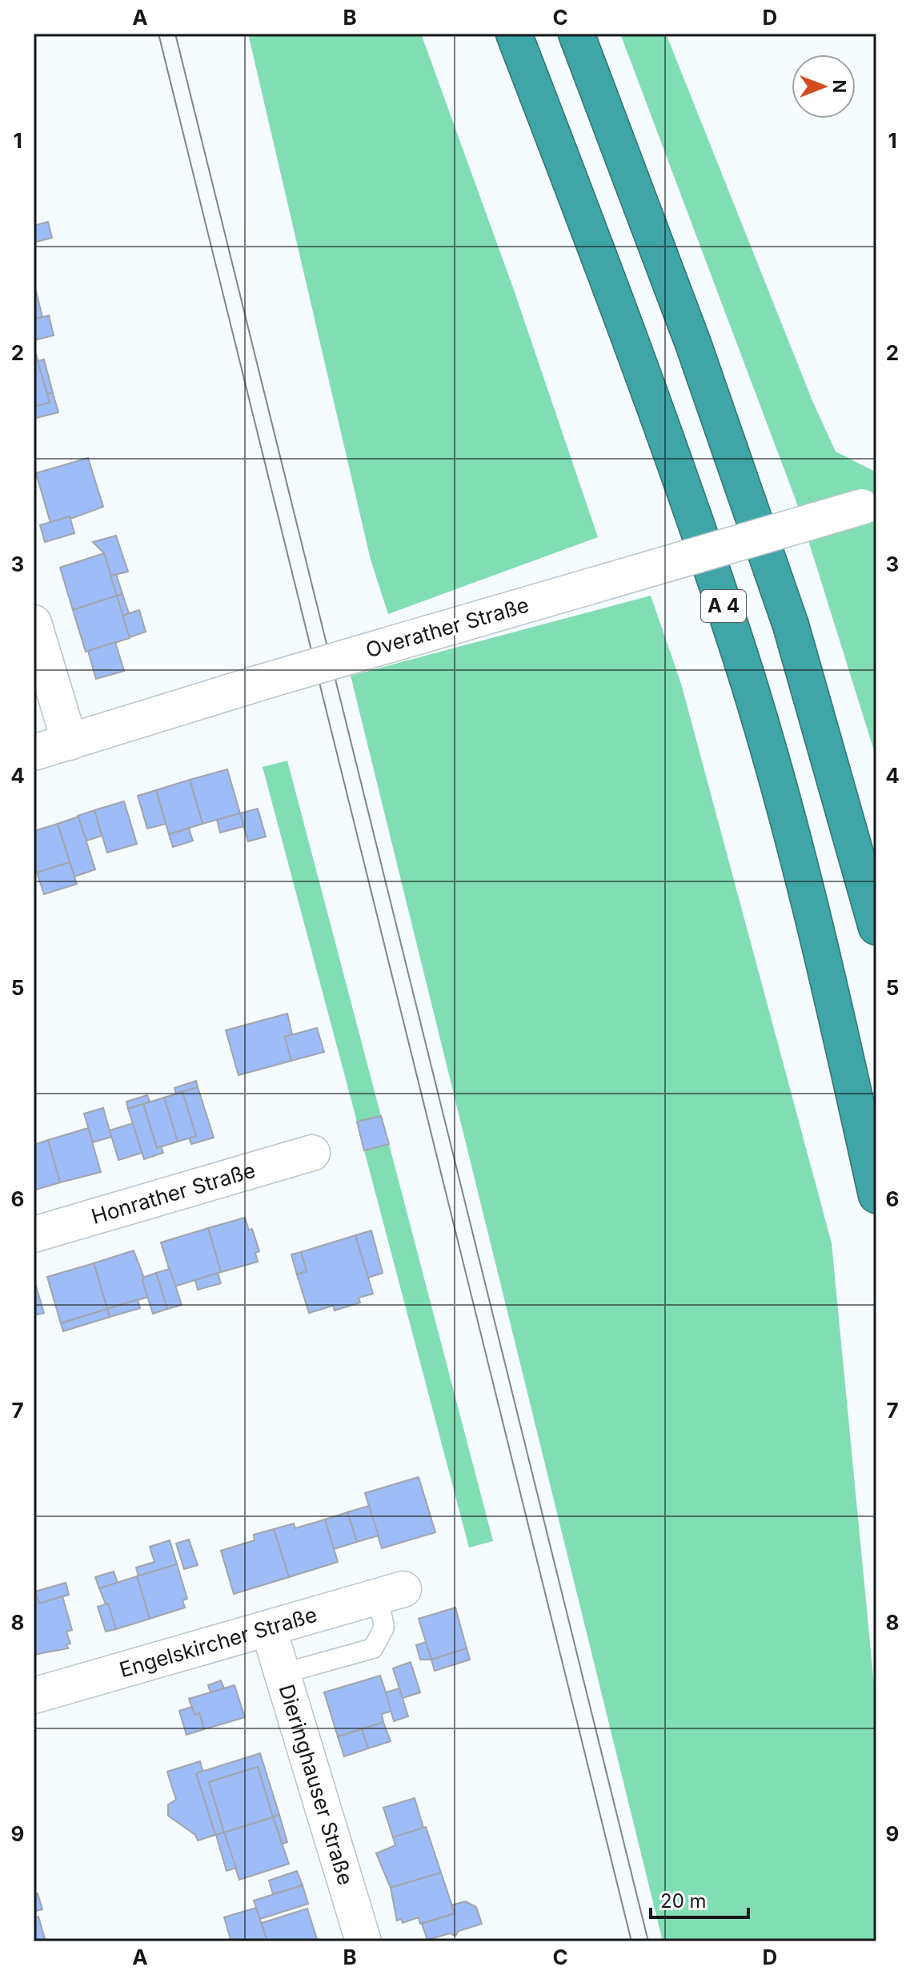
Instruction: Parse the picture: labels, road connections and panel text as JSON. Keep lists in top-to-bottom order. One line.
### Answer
{"streets":{"highway":["A 4"],"street":["Overather Straße","Honrather Straße","Engelskircher Straße","Dieringhauser Straße"]},"crossings":[["Engelskircher Straße","Dieringhauser Straße"]],"scale_bar":"20 m","north":"right","grid":{"columns":["A","B","C","D"],"rows":["1","2","3","4","5","6","7","8","9"]}}
